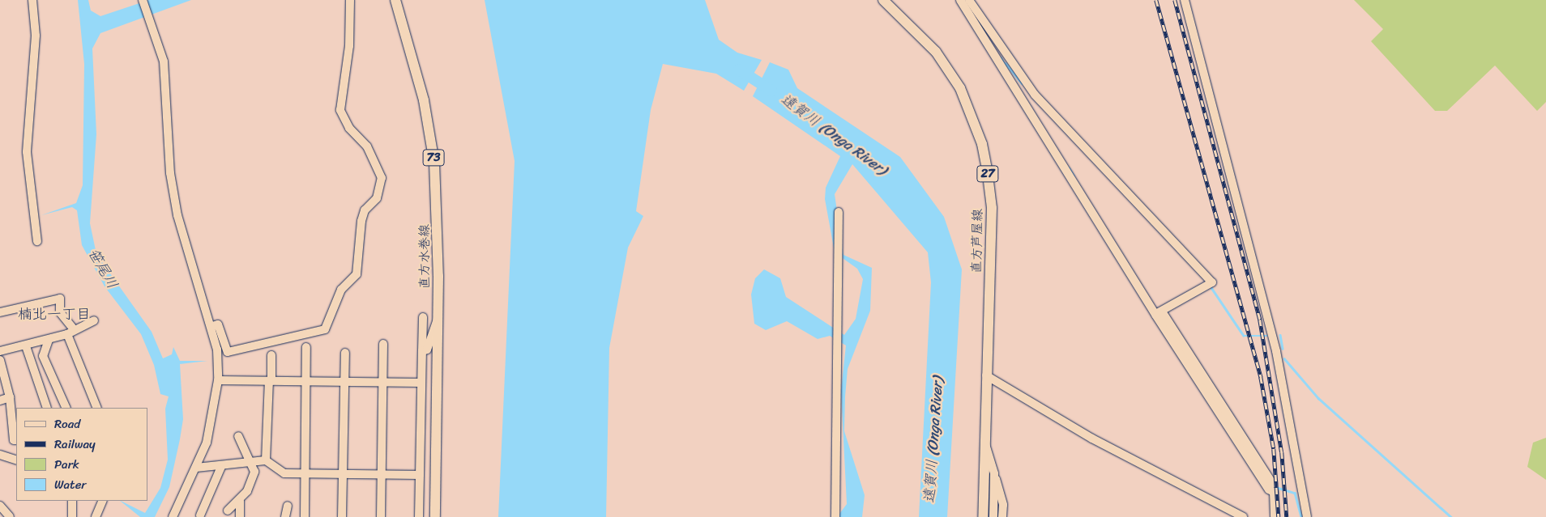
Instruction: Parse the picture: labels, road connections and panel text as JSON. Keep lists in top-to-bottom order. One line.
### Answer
{"streets":{"main road":["73","27","直方芦屋線","直方水巻線"]},"districts":["楠北一丁目"],"water":["遠賀川 (Onga River)","笹尾川"],"legend":["Road","Railway","Park","Water"]}
